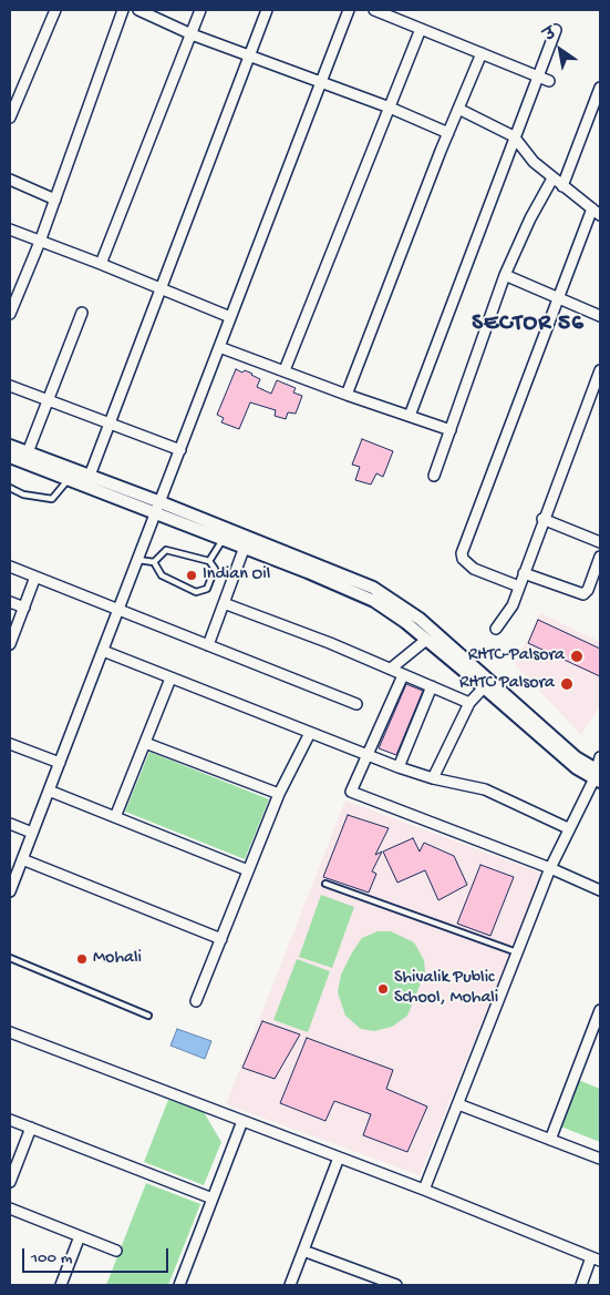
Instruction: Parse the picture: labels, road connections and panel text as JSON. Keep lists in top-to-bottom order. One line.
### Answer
{"districts":["SECTOR 56"],"places":["Indian Oil","RHTC-Palsora","RHTC Palsora","Mohali","Shivalik Public School, Mohali"],"scale_bar":"100 m","north":"top left"}
